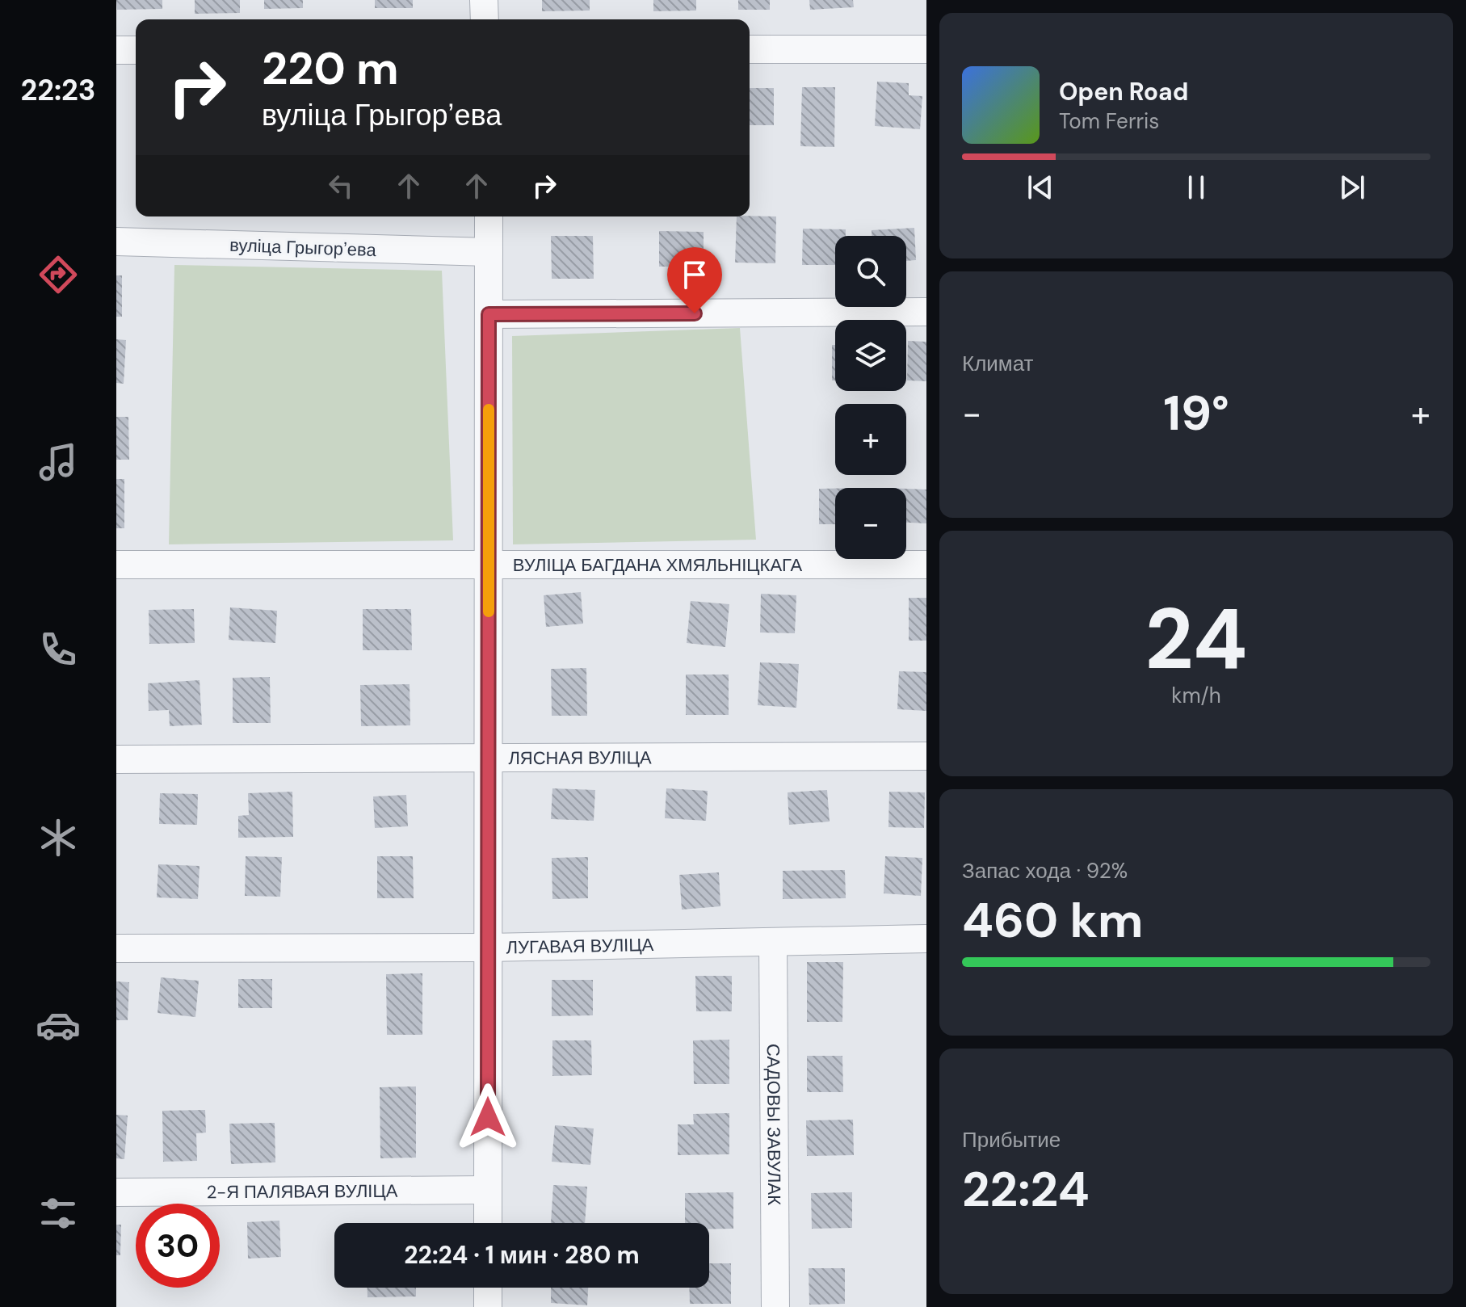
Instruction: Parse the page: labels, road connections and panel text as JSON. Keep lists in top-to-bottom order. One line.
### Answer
{"streets":{"street":["вуліца Грыгорʼева","ВУЛІЦА БАГДАНА ХМЯЛЬНІЦКАГА","ЛЯСНАЯ ВУЛІЦА","ЛУГАВАЯ ВУЛІЦА","САДОВЫ ЗАВУЛАК","2-Я ПАЛЯВАЯ ВУЛІЦА"]},"crossings":[["ЛУГАВАЯ ВУЛІЦА","САДОВЫ ЗАВУЛАК"]],"page":{"tabs":"22:23","turn":["220 m","вуліца Грыгорʼева"],"song":["Open Road","Tom Ferris"],"map_buttons":["+","−"],"tile":["Климат",["24","km/h"],["Запас хода · 92%","460 km"],["Прибытие","22:24"]],"heat":["−","19°","+"],"limit":"30","trip":"22:24 · 1 мин · 280 m"}}
